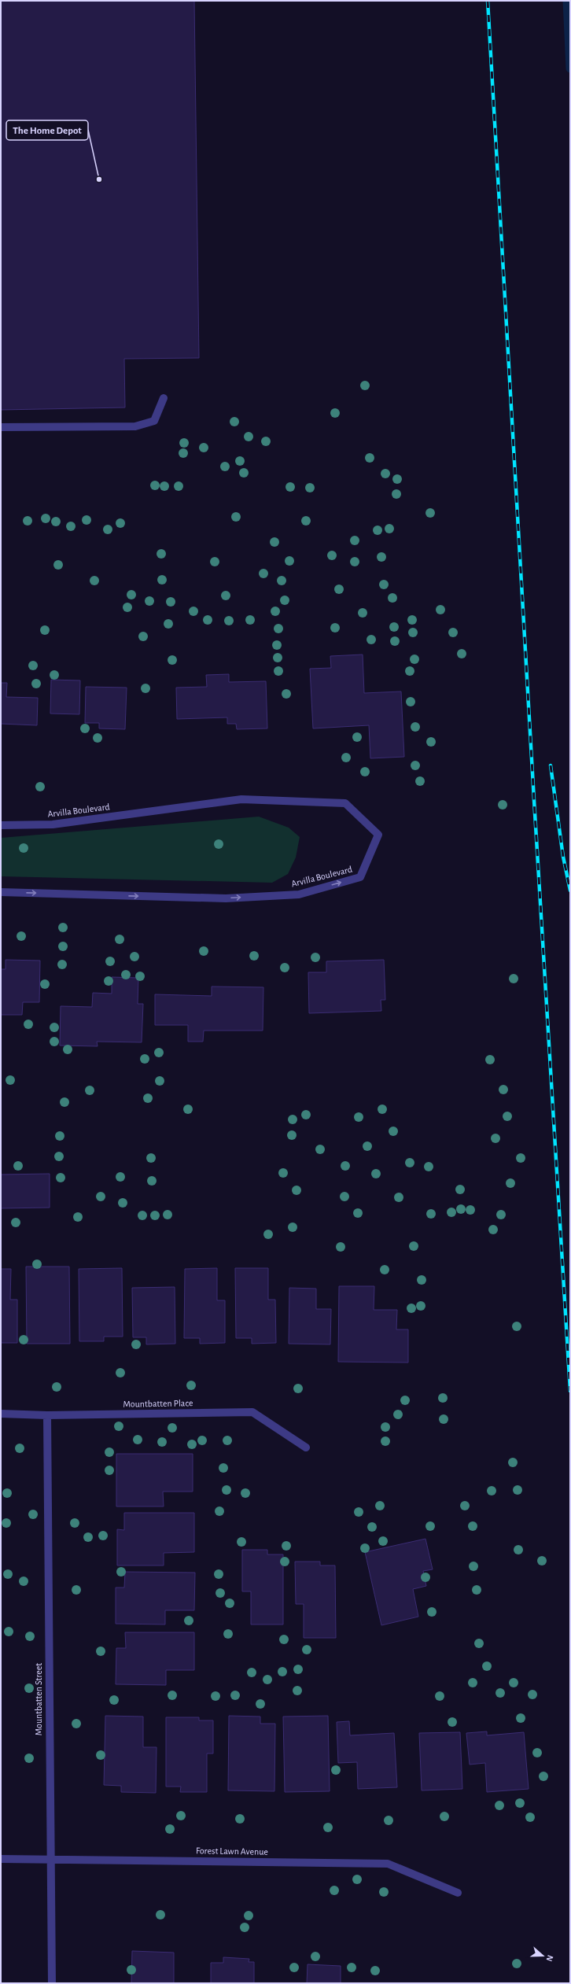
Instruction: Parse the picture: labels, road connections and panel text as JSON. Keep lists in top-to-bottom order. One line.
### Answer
{"streets":{"street":["Arvilla Boulevard","Mountbatten Place","Mountbatten Street","Forest Lawn Avenue"]},"crossings":[["Mountbatten Place","Mountbatten Street"],["Mountbatten Street","Forest Lawn Avenue"]],"places":["The Home Depot"],"north":"right"}
